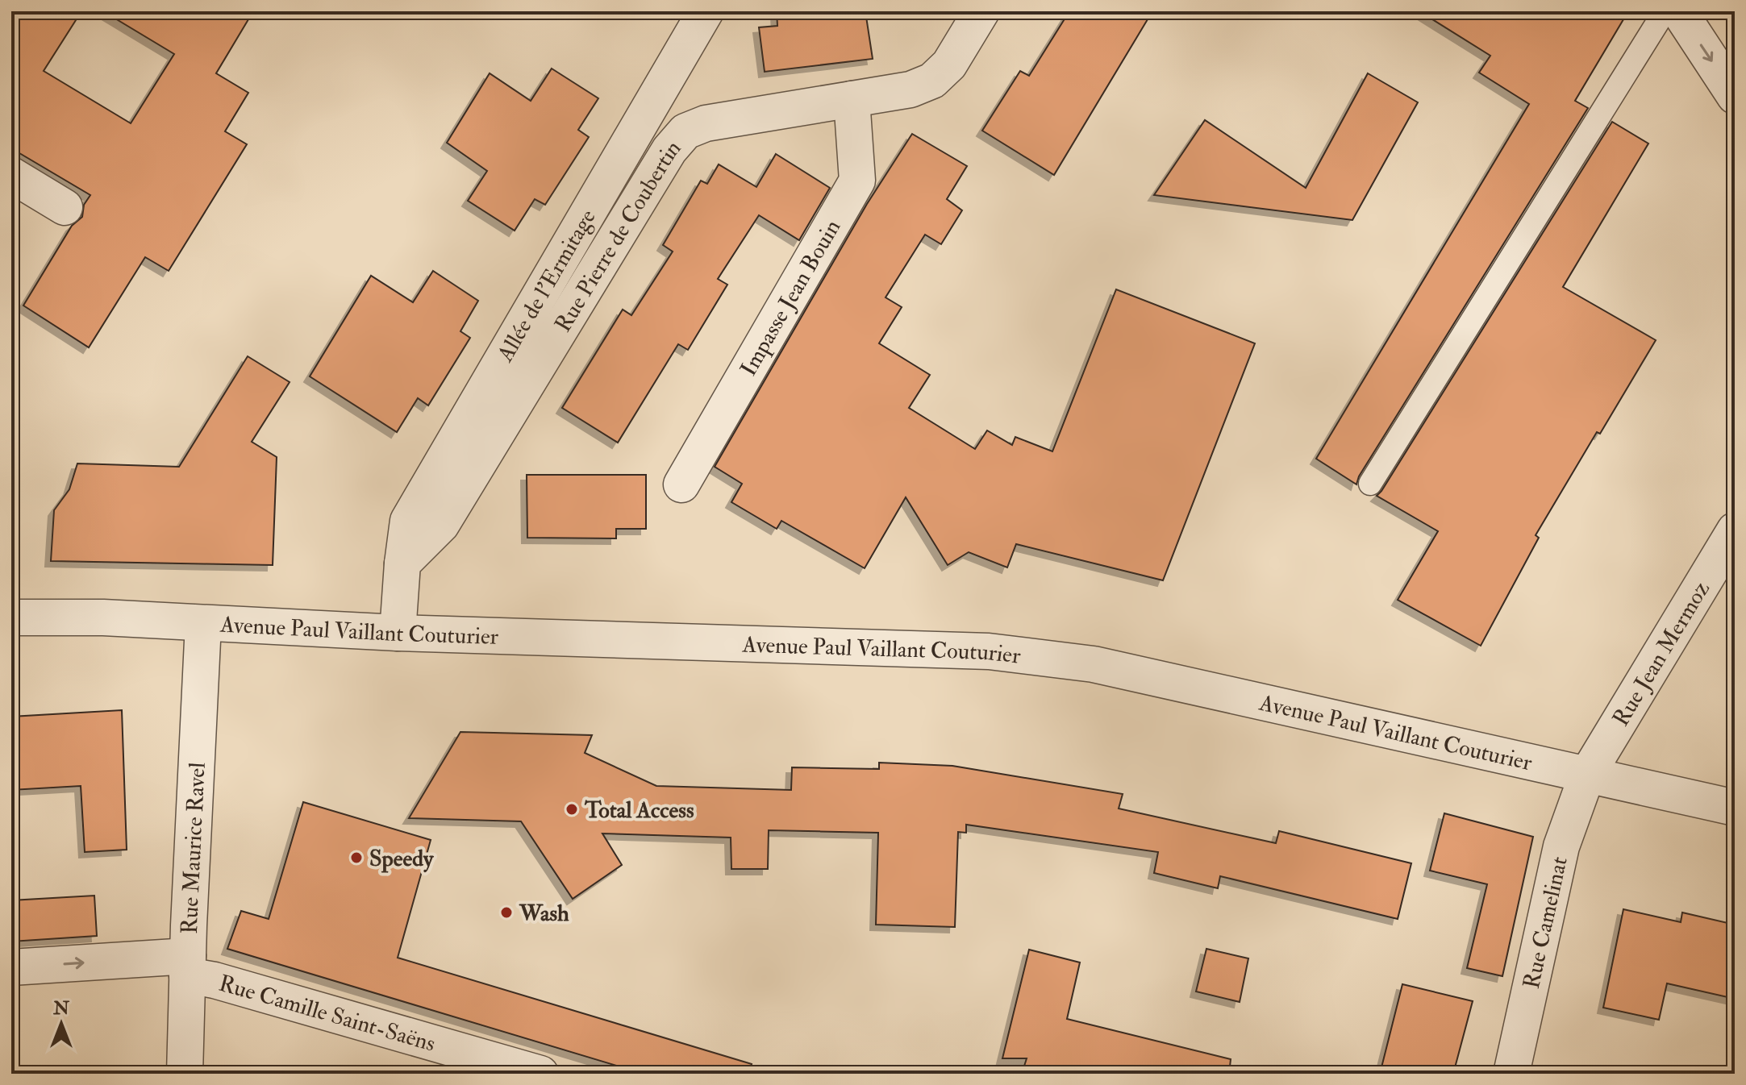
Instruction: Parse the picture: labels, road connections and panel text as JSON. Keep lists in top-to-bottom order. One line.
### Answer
{"streets":{"street":["Rue Pierre de Coubertin","Allée de l'Ermitage","Impasse Jean Bouin","Avenue Paul Vaillant Couturier","Rue Jean Mermoz","Rue Maurice Ravel","Rue Camelinat","Rue Camille Saint-Saëns"]},"crossings":[["Rue Pierre de Coubertin","Allée de l'Ermitage"],["Rue Pierre de Coubertin","Impasse Jean Bouin"],["Avenue Paul Vaillant Couturier","Rue Jean Mermoz"],["Avenue Paul Vaillant Couturier","Rue Maurice Ravel"],["Avenue Paul Vaillant Couturier","Rue Camelinat"],["Rue Jean Mermoz","Rue Camelinat"],["Rue Maurice Ravel","Rue Camille Saint-Saëns"]],"places":["Total Access","Speedy","Wash"],"north":"top"}
